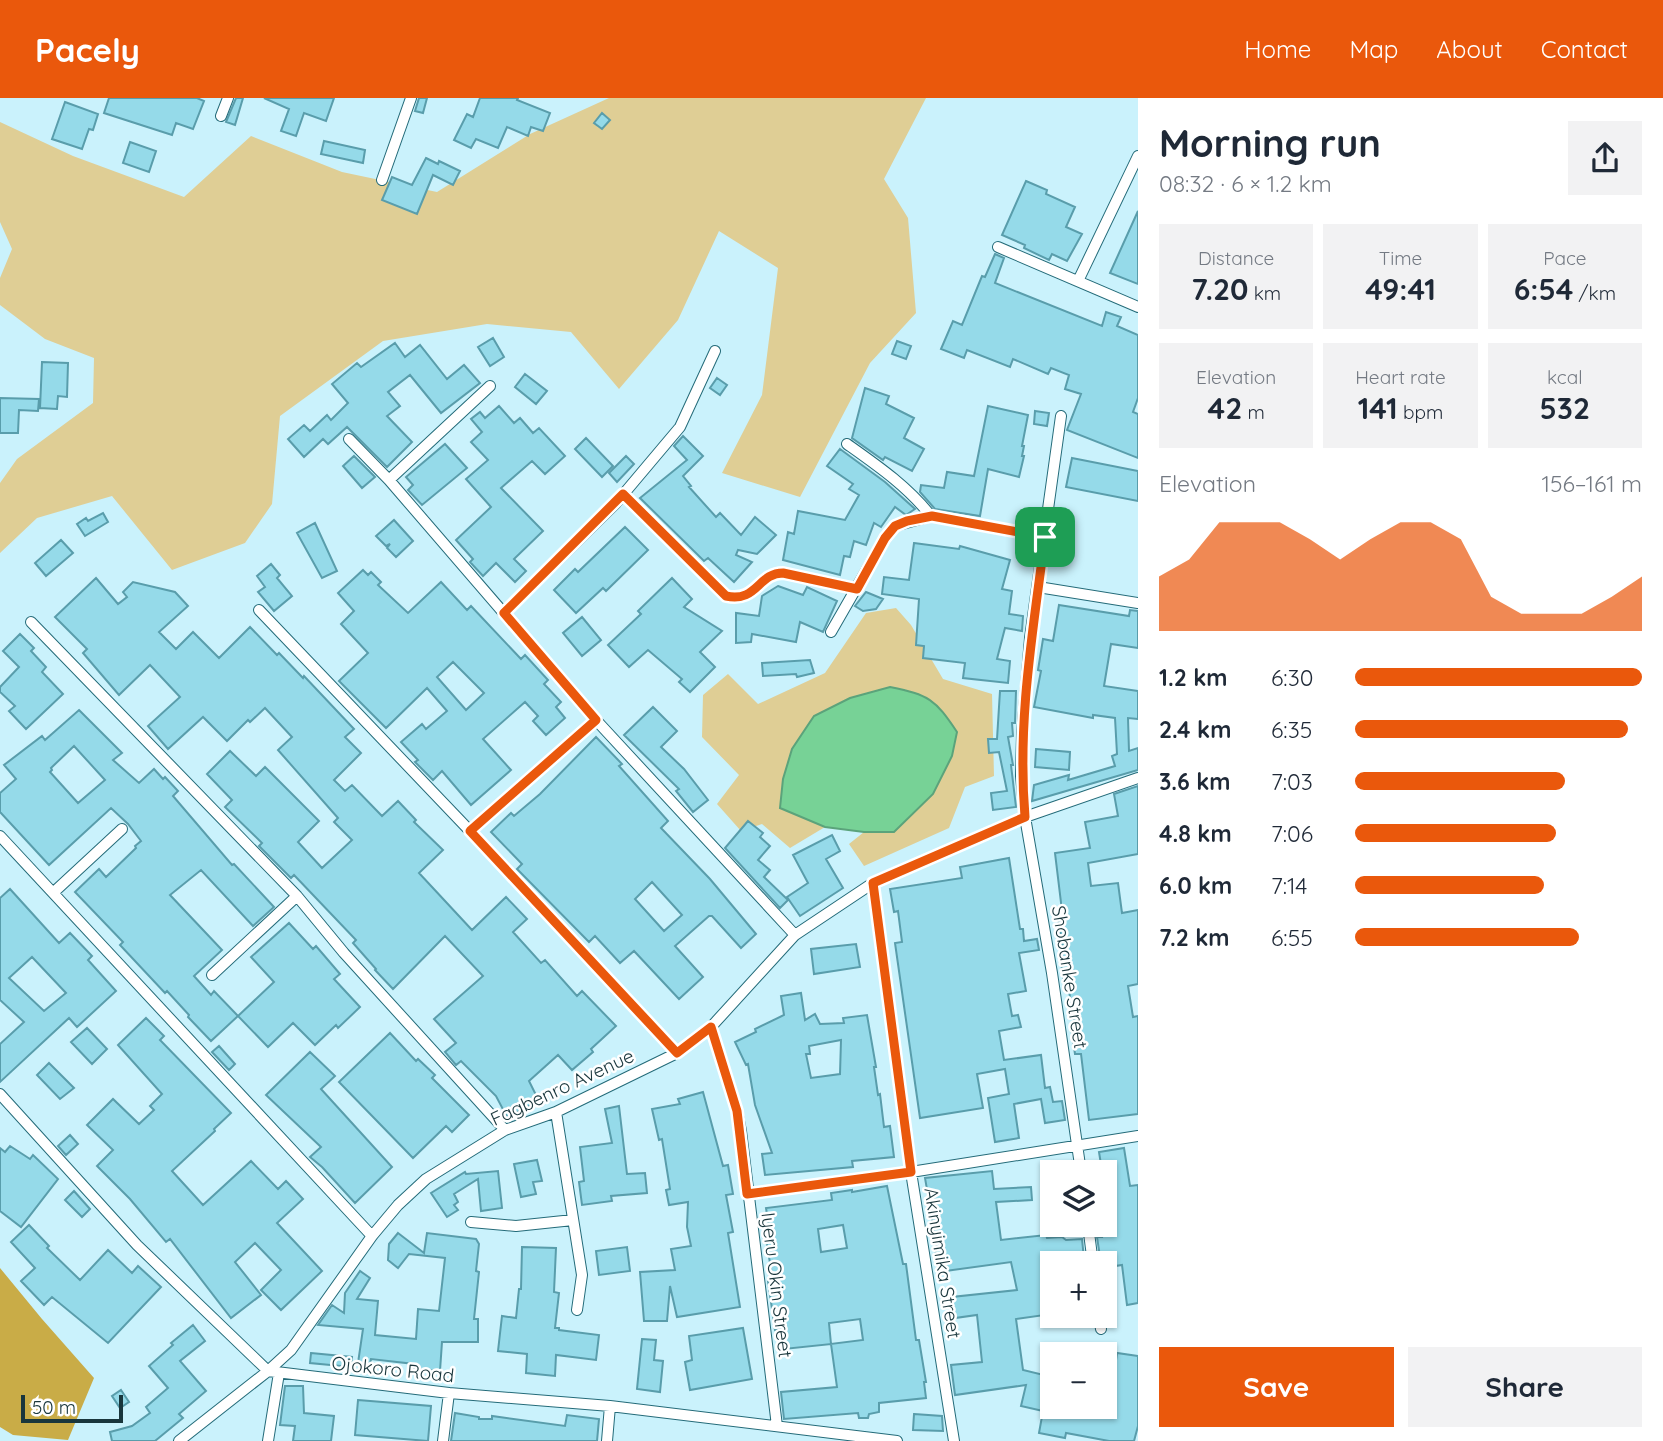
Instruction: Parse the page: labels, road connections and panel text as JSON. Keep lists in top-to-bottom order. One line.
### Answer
{"streets":{"street":["Shobanke Street","Fagbenro Avenue","Akinyimika Street","Iyeru Okin Street","Ojokoro Road"]},"crossings":[["Shobanke Street","Fagbenro Avenue"],["Fagbenro Avenue","Akinyimika Street"],["Fagbenro Avenue","Iyeru Okin Street"],["Fagbenro Avenue","Ojokoro Road"],["Iyeru Okin Street","Ojokoro Road"]],"scale_bar":"50 m","page":{"header":"Pacely","nav":["Home","Map","About","Contact"],"heading":["Morning run","08:32 · 6 × 1.2 km"],"stats":[["Distance","7.20 km"],["Time","49:41"],["Pace","6:54 /km"],["Elevation","42 m"],["Heart rate","141 bpm"],["kcal","532"]],"chart":["Elevation","156–161 m"],"list":[{"name":"1.2 km","note":"6:30"},{"name":"2.4 km","note":"6:35"},{"name":"3.6 km","note":"7:03"},{"name":"4.8 km","note":"7:06"},{"name":"6.0 km","note":"7:14"},{"name":"7.2 km","note":"6:55"}],"map_buttons":["+","−"],"buttons":["Save","Share"],"scale":"50 m"}}
